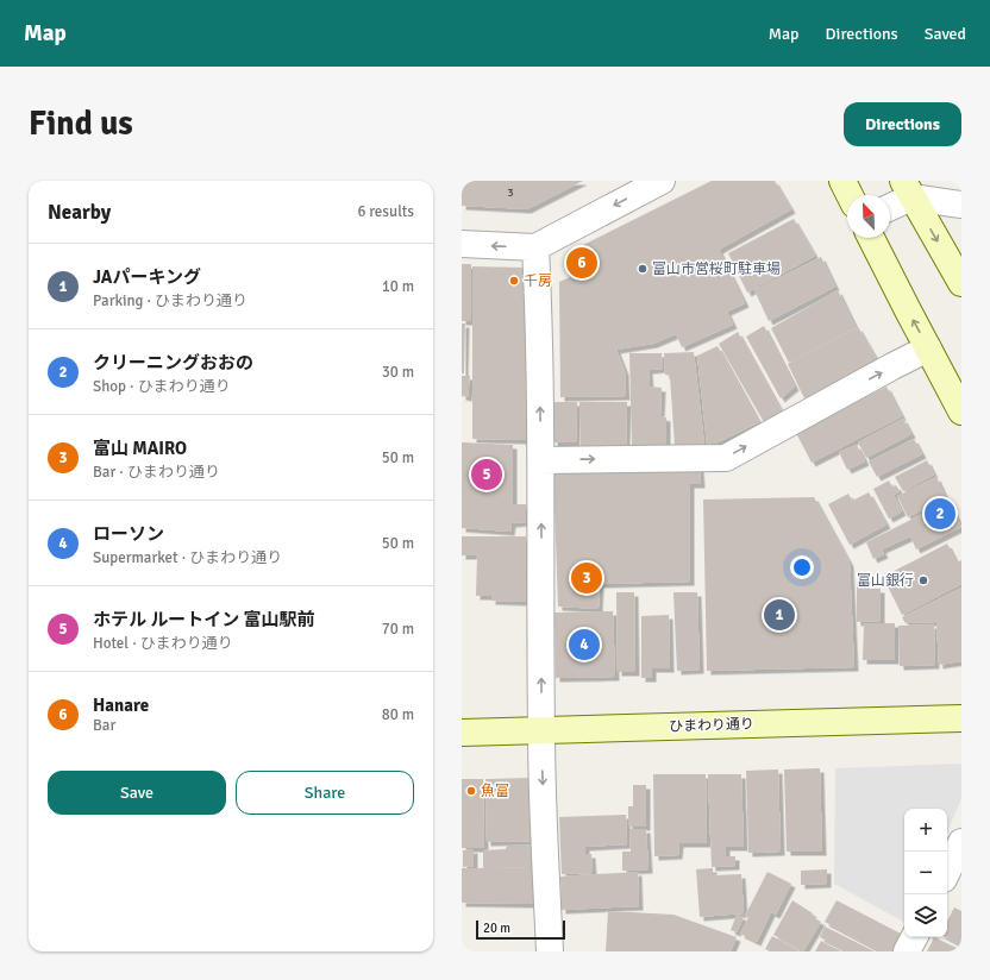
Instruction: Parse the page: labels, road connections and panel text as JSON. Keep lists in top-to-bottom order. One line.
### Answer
{"streets":{"street":["ひまわり通り"]},"places":["富山市営桜町駐車場","千房","富山銀行","魚富"],"house_numbers":["3"],"scale_bar":"20 m","north":"top left","page":{"header":"Map","nav":["Map","Directions","Saved"],"buttons":["Directions",["Save","Share"]],"title":"Find us","heading":["Nearby","6 results"],"list":[{"mark":"1","name":"JAパーキング","note":"Parking · ひまわり通り","value":"10 m"},{"mark":"2","name":"クリーニングおおの","note":"Shop · ひまわり通り","value":"30 m"},{"mark":"3","name":"富山 MAIRO","note":"Bar · ひまわり通り","value":"50 m"},{"mark":"4","name":"ローソン","note":"Supermarket · ひまわり通り","value":"50 m"},{"mark":"5","name":"ホテル ルートイン 富山駅前","note":"Hotel · ひまわり通り","value":"70 m"},{"mark":"6","name":"Hanare","note":"Bar","value":"80 m"}],"pins":["6","5","2","3","1","4"],"map_buttons":["+","−"],"scale":"20 m"}}
